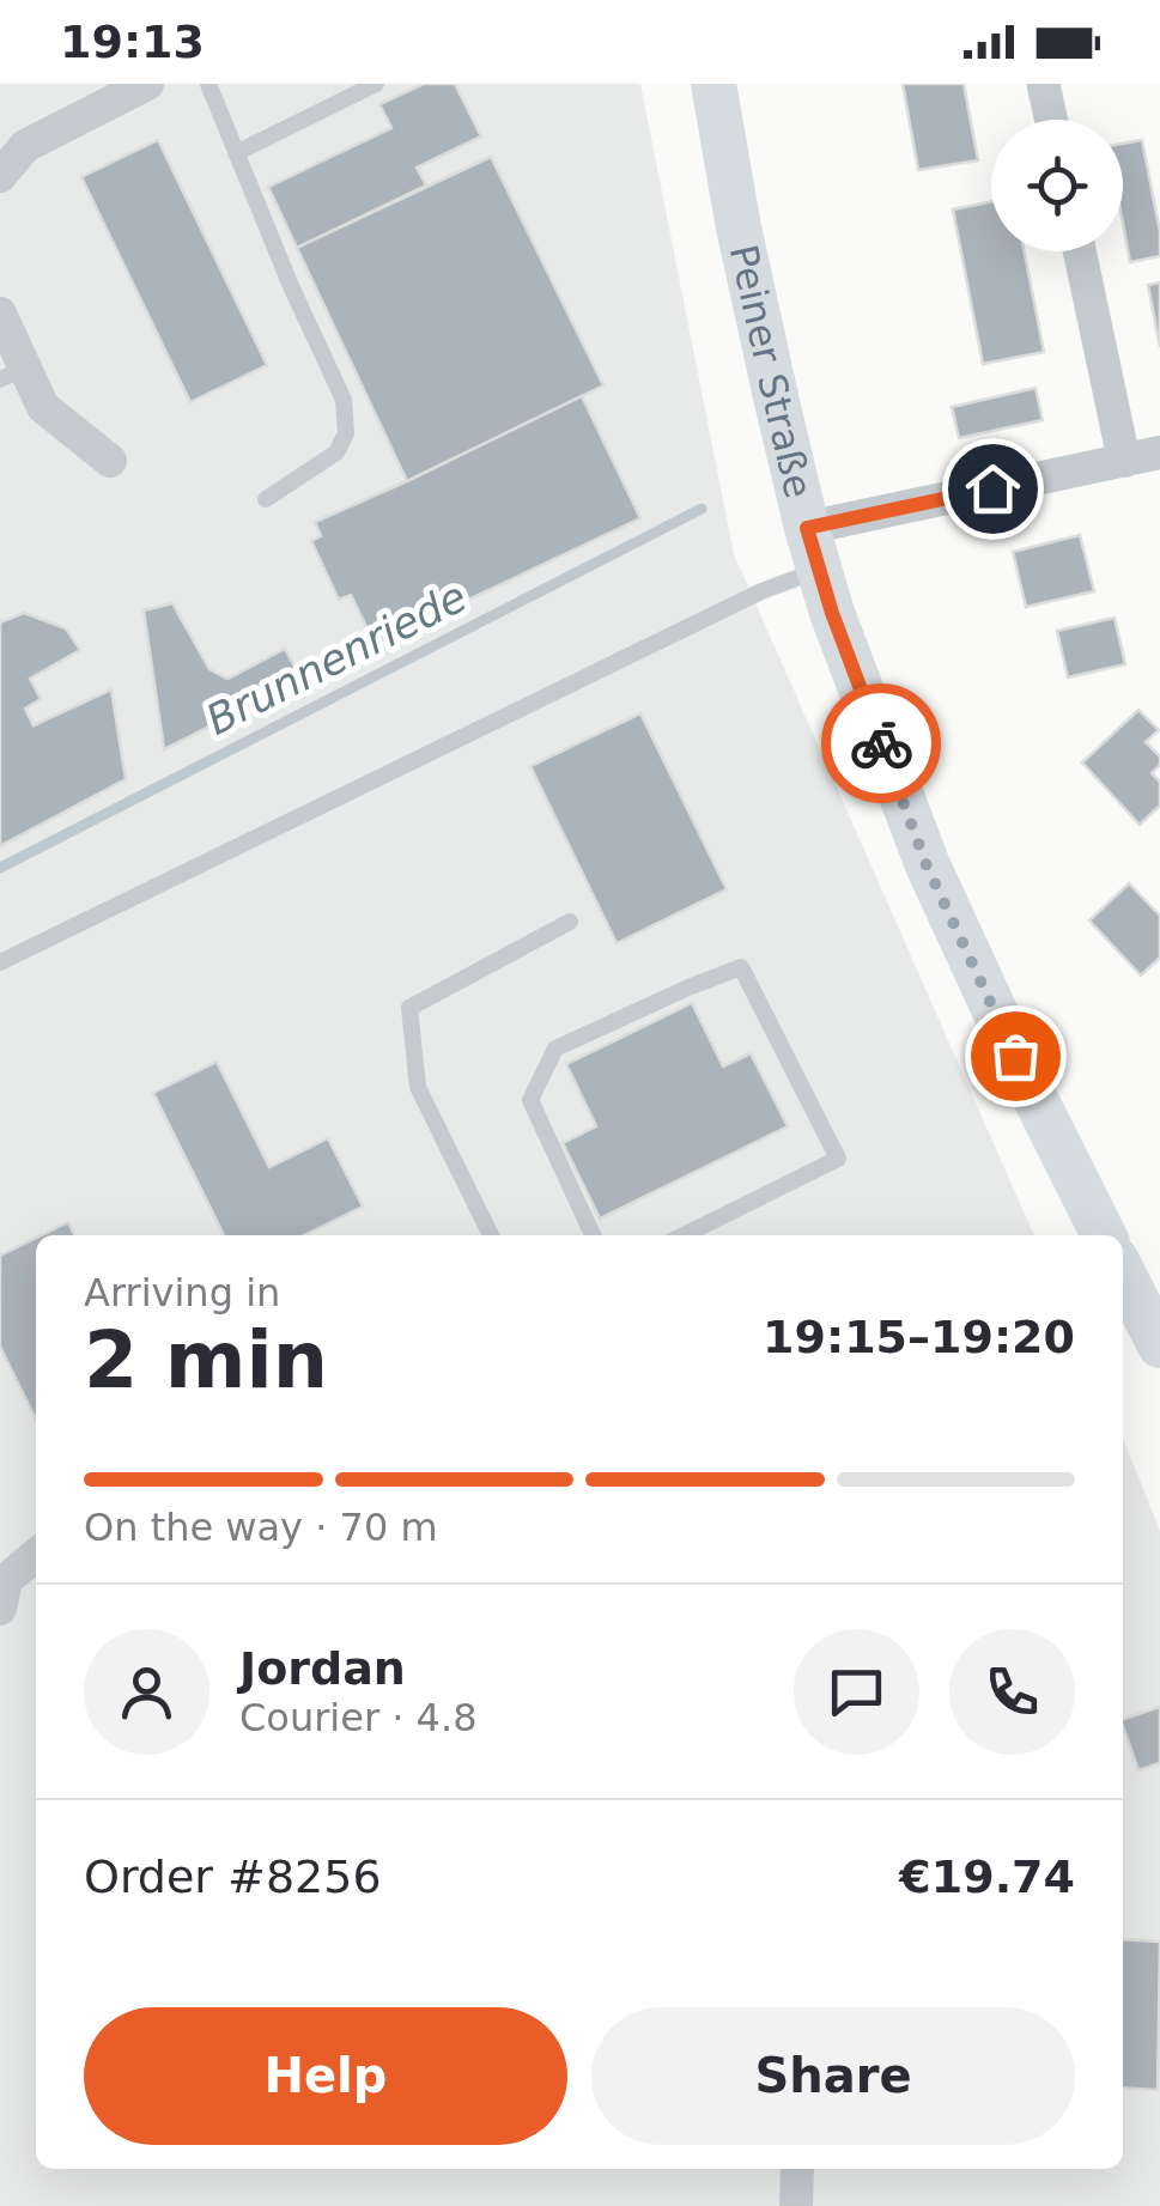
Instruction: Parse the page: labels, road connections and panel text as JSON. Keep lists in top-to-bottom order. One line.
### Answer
{"streets":{"main road":["Peiner Straße"]},"water":["Brunnenriede"],"page":{"status":"19:13","heading":["2 min","Arriving in","19:15–19:20"],"panel":["Jordan","Courier · 4.8","Order #8256","€19.74"],"bar":"On the way · 70 m","buttons":["Help","Share"]}}
